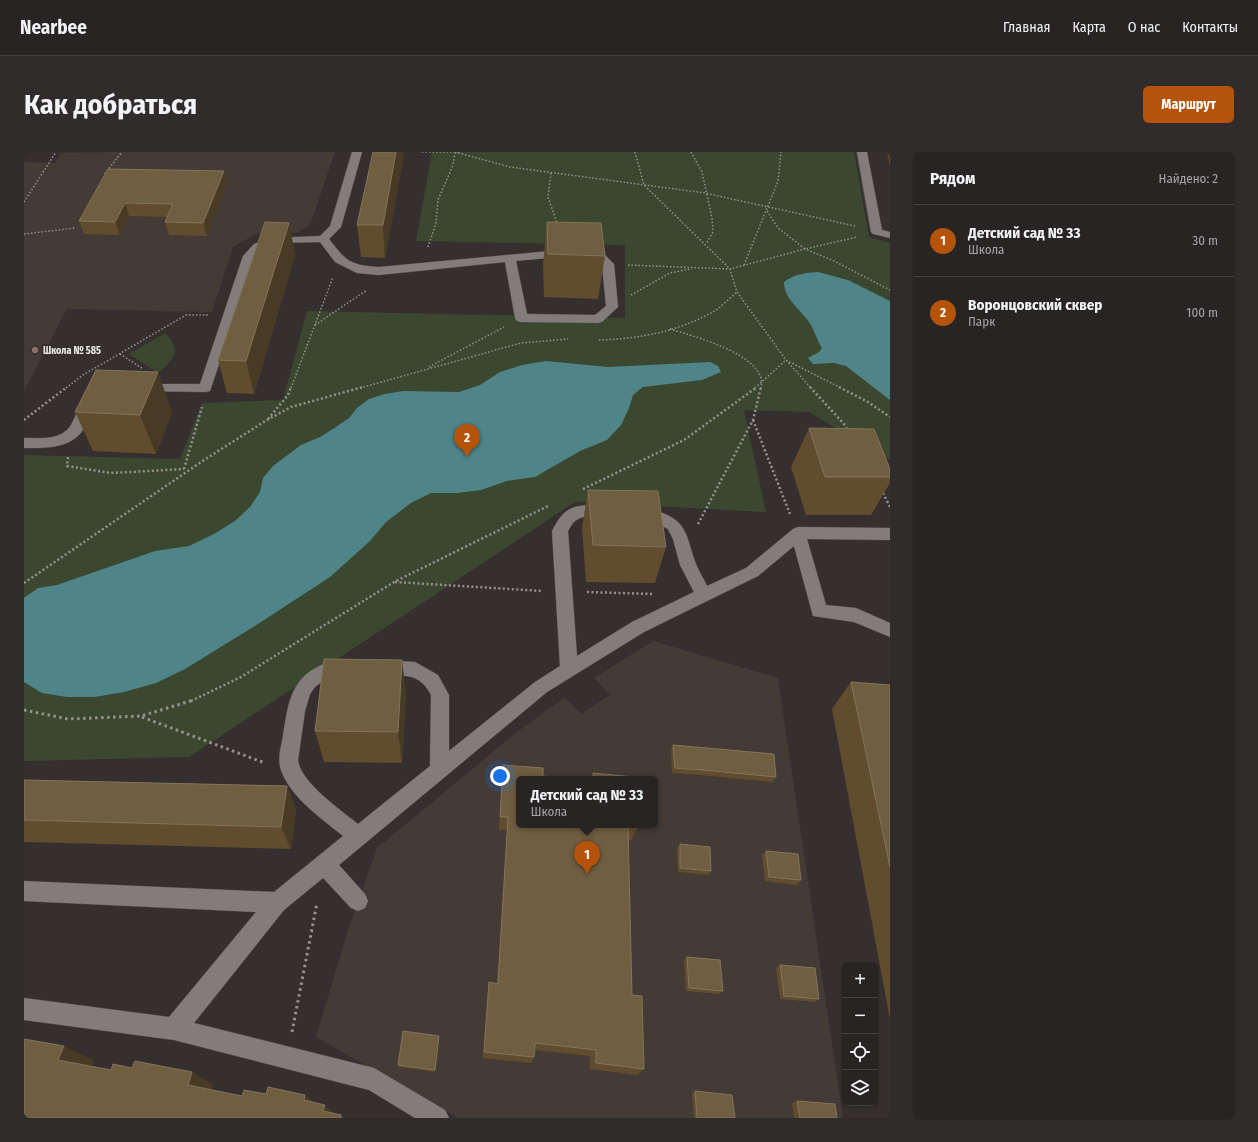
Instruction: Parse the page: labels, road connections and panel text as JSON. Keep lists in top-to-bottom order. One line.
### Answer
{"places":["Школа № 585"],"page":{"header":"Nearbee","nav":["Главная","Карта","О нас","Контакты"],"buttons":"Маршрут","title":"Как добраться","heading":["Рядом","Найдено: 2"],"list":[{"mark":"1","name":"Детский сад № 33","note":"Школа","value":"30 m"},{"mark":"2","name":"Воронцовский сквер","note":"Парк","value":"100 m"}],"pins":["2","1"],"popup":["Детский сад № 33","Школа"],"map_buttons":["+","−"]}}
